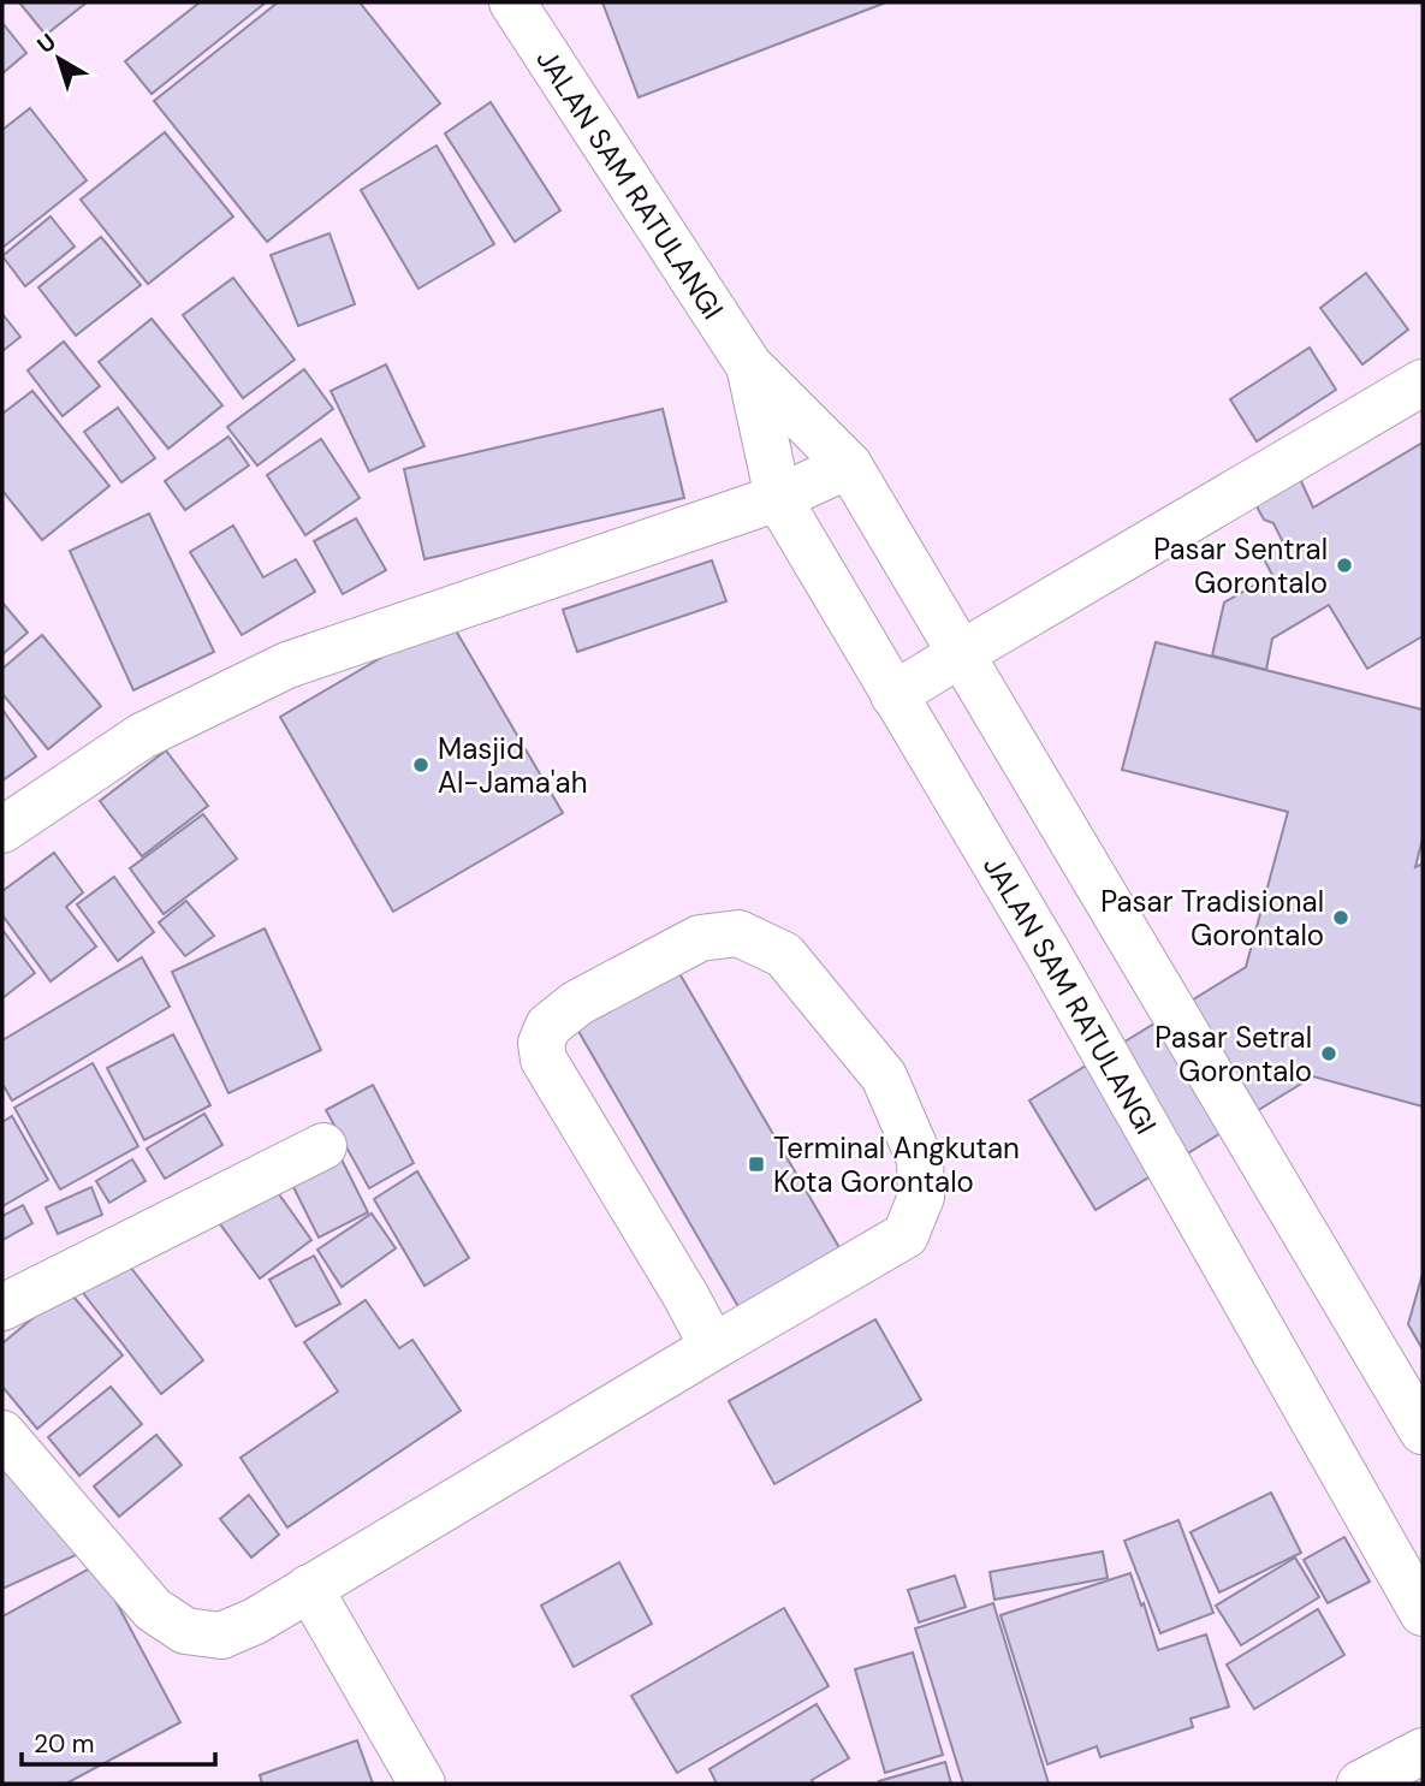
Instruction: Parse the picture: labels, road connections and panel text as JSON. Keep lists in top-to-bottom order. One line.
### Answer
{"streets":{"street":["JALAN SAM RATULANGI"]},"places":{"other":["Pasar Sentral Gorontalo","Masjid Al-Jama'ah","Pasar Tradisional Gorontalo","Pasar Setral Gorontalo"],"transit":["Terminal Angkutan Kota Gorontalo"]},"scale_bar":"20 m","north":"top left"}
